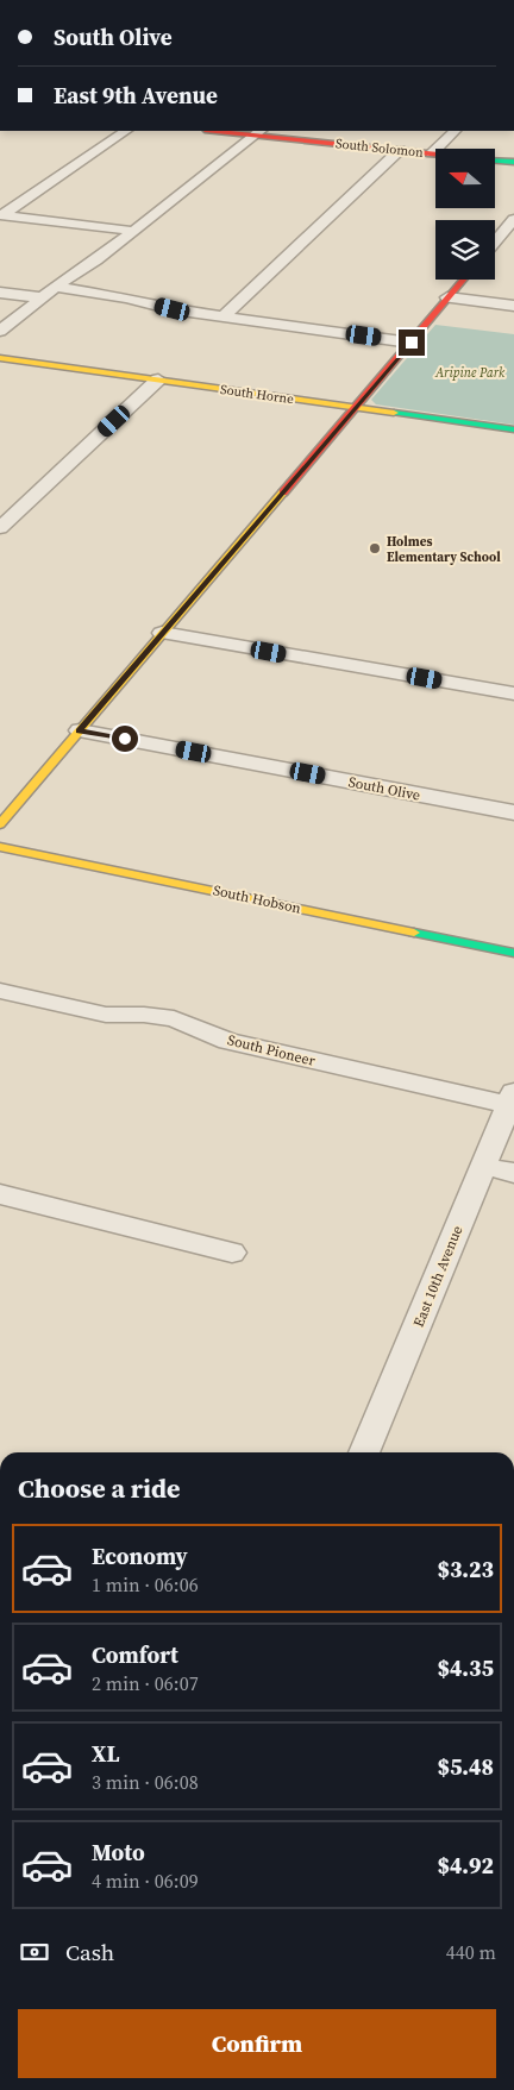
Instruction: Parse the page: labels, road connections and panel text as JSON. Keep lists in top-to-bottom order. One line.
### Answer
{"streets":{"street":["South Solomon","South Horne","South Olive","South Hobson","South Pioneer","East 10th Avenue"]},"crossings":[["South Pioneer","East 10th Avenue"]],"parks":["Aripine Park"],"places":["Holmes Elementary School"],"north":"left","page":{"banner":["South Olive","East 9th Avenue"],"heading":"Choose a ride","list":[{"name":"Economy","note":"1 min · 06:06","value":"$3.23"},{"name":"Comfort","note":"2 min · 06:07","value":"$4.35"},{"name":"XL","note":"3 min · 06:08","value":"$5.48"},{"name":"Moto","note":"4 min · 06:09","value":"$4.92"}],"pay":["Cash","440 m"],"buttons":"Confirm"}}
